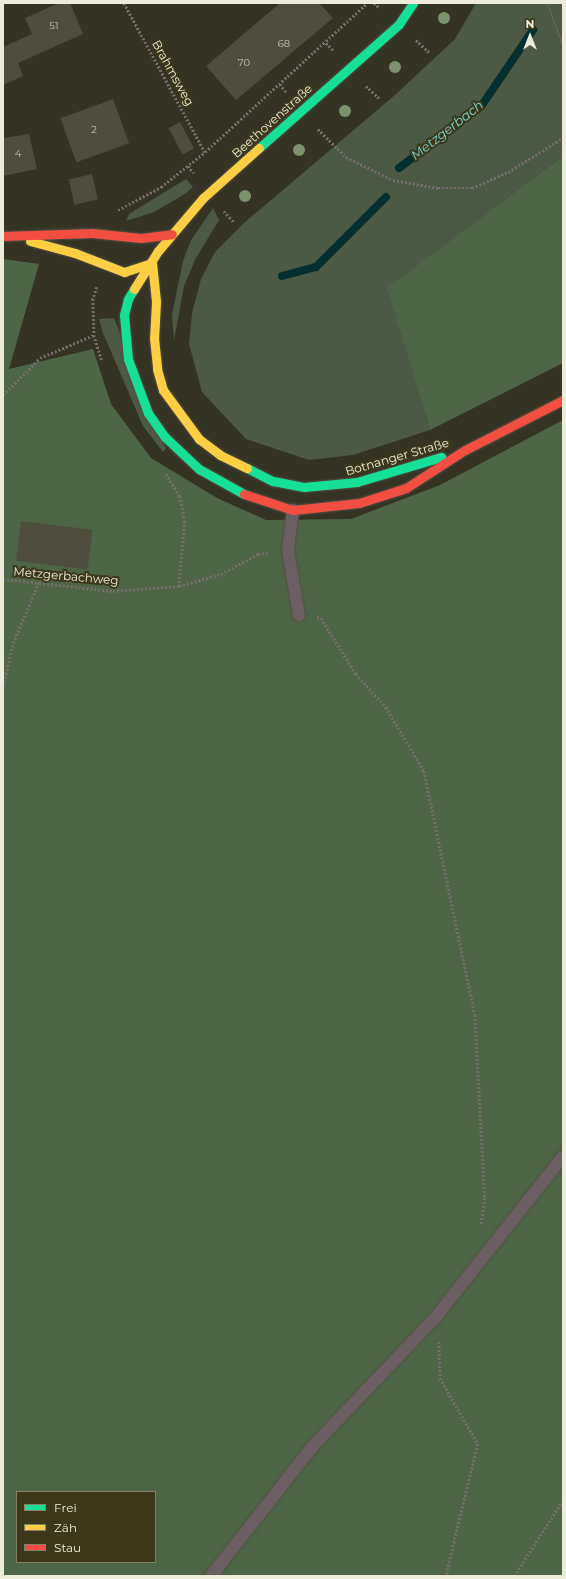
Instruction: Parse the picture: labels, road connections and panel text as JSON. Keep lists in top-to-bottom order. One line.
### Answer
{"streets":{"main road":["Beethovenstraße","Botnanger Straße"],"path":["Brahmsweg","Metzgerbachweg"]},"crossings":[["Beethovenstraße","Botnanger Straße"]],"water":["Metzgerbach"],"house_numbers":["51","68","70","2","4"],"legend":["Frei","Zäh","Stau"],"north":"top"}
